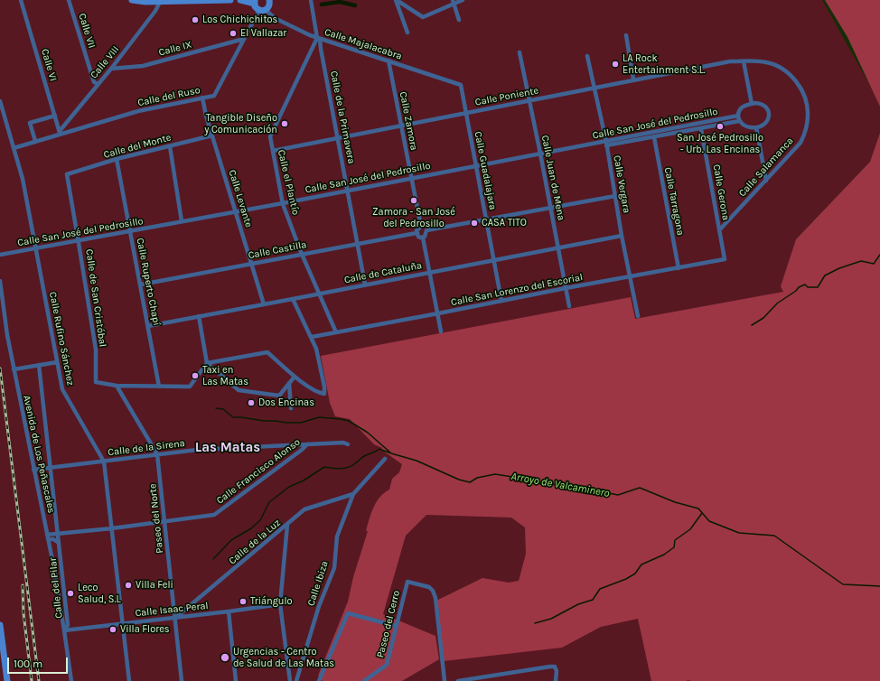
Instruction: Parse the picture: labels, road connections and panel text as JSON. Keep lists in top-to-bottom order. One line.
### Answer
{"streets":{"street":["Calle VII","Calle Majalacabra","Calle IX","Calle VIII","Calle VI","Calle del Ruso","Calle Poniente","Calle de la Primavera","Calle Zamora","Calle San José del Pedrosillo","Calle del Monte","Calle Salamanca","Calle Guadalajara","Calle Juan de Mena","Calle el Plantío","Calle Vergara","Calle Gerona","Calle Levante","Calle Tarragona","Calle Castilla","Calle de Cataluña","Calle Ruperto Chapí","Calle San Lorenzo del Escorial","Calle de San Cristóbal","Calle Rufino Sánchez","Calle de la Sirena","Avenida de Los Peñascales","Calle Francisco Alonso","Paseo del Norte","Calle de la Luz","Calle Ibiza","Calle del Pilar","Calle Isaac Peral","Paseo del Cerro"]},"crossings":[["Calle VII","Calle VIII"],["Calle Majalacabra","Calle del Ruso"],["Calle Majalacabra","Calle de la Primavera"],["Calle Majalacabra","Calle Zamora"],["Calle Majalacabra","Calle Guadalajara"],["Calle Majalacabra","Calle el Plantío"],["Calle IX","Calle VIII"],["Calle IX","Calle del Ruso"],["Calle VIII","Calle VI"],["Calle VIII","Calle del Ruso"],["Calle VI","Calle del Ruso"],["Calle del Ruso","Calle Levante"],["Calle del Ruso","Calle Rufino Sánchez"],["Calle Poniente","Calle de la Primavera"],["Calle Poniente","Calle Zamora"],["Calle Poniente","Calle Salamanca"],["Calle Poniente","Calle Guadalajara"],["Calle Poniente","Calle Juan de Mena"],["Calle Poniente","Calle el Plantío"],["Calle Poniente","Calle Vergara"],["Calle de la Primavera","Calle San José del Pedrosillo"],["Calle de la Primavera","Calle el Plantío"],["Calle de la Primavera","Calle Castilla"],["Calle de la Primavera","Calle de Cataluña"],["Calle Zamora","Calle San José del Pedrosillo"],["Calle Zamora","Calle Castilla"],["Calle San José del Pedrosillo","Calle Guadalajara"],["Calle San José del Pedrosillo","Calle Juan de Mena"],["Calle San José del Pedrosillo","Calle el Plantío"],["Calle San José del Pedrosillo","Calle Vergara"],["Calle San José del Pedrosillo","Calle Gerona"],["Calle San José del Pedrosillo","Calle Levante"],["Calle San José del Pedrosillo","Calle Tarragona"],["Calle San José del Pedrosillo","Calle Ruperto Chapí"],["Calle San José del Pedrosillo","Calle de San Cristóbal"],["Calle San José del Pedrosillo","Calle Rufino Sánchez"],["Calle del Monte","Calle Levante"],["Calle del Monte","Calle Ruperto Chapí"],["Calle del Monte","Calle de San Cristóbal"],["Calle Salamanca","Calle Gerona"],["Calle Guadalajara","Calle de Cataluña"],["Calle Guadalajara","Calle San Lorenzo del Escorial"],["Calle Juan de Mena","Calle de Cataluña"],["Calle Juan de Mena","Calle San Lorenzo del Escorial"],["Calle el Plantío","Calle Castilla"],["Calle el Plantío","Calle de Cataluña"],["Calle el Plantío","Calle San Lorenzo del Escorial"],["Calle Vergara","Calle de Cataluña"],["Calle Vergara","Calle San Lorenzo del Escorial"],["Calle Gerona","Calle San Lorenzo del Escorial"],["Calle Levante","Calle Castilla"],["Calle Levante","Calle de Cataluña"],["Calle Tarragona","Calle San Lorenzo del Escorial"],["Calle Castilla","Calle Ruperto Chapí"],["Calle de Cataluña","Calle Ruperto Chapí"],["Calle de San Cristóbal","Paseo del Norte"],["Calle Rufino Sánchez","Calle de la Sirena"],["Calle Rufino Sánchez","Calle Francisco Alonso"],["Calle Rufino Sánchez","Calle Isaac Peral"],["Calle de la Sirena","Avenida de Los Peñascales"],["Calle de la Sirena","Calle Francisco Alonso"],["Calle de la Sirena","Paseo del Norte"],["Calle de la Sirena","Calle del Pilar"],["Avenida de Los Peñascales","Calle Francisco Alonso"],["Avenida de Los Peñascales","Calle del Pilar"],["Avenida de Los Peñascales","Calle Isaac Peral"],["Calle Francisco Alonso","Paseo del Norte"],["Calle Francisco Alonso","Calle del Pilar"],["Paseo del Norte","Calle de la Luz"],["Paseo del Norte","Calle Isaac Peral"],["Calle de la Luz","Calle Ibiza"],["Calle de la Luz","Calle Isaac Peral"],["Calle del Pilar","Calle Isaac Peral"]],"districts":["Las Matas"],"water":["Arroyo de Valcaminero"],"places":["Los Chichichitos","El Vallazar","LA Rock Entertainment S.L.","Tangible Diseño y Comunicación","San José Pedrosillo - Urb. Las Encinas","Zamora - San José del Pedrosillo","CASA TITO","Taxi en Las Matas","Dos Encinas","Villa Feli","Leco Salud, S.L","Triángulo","Villa Flores","Urgencias - Centro de Salud de Las Matas"],"scale_bar":"100 m"}
